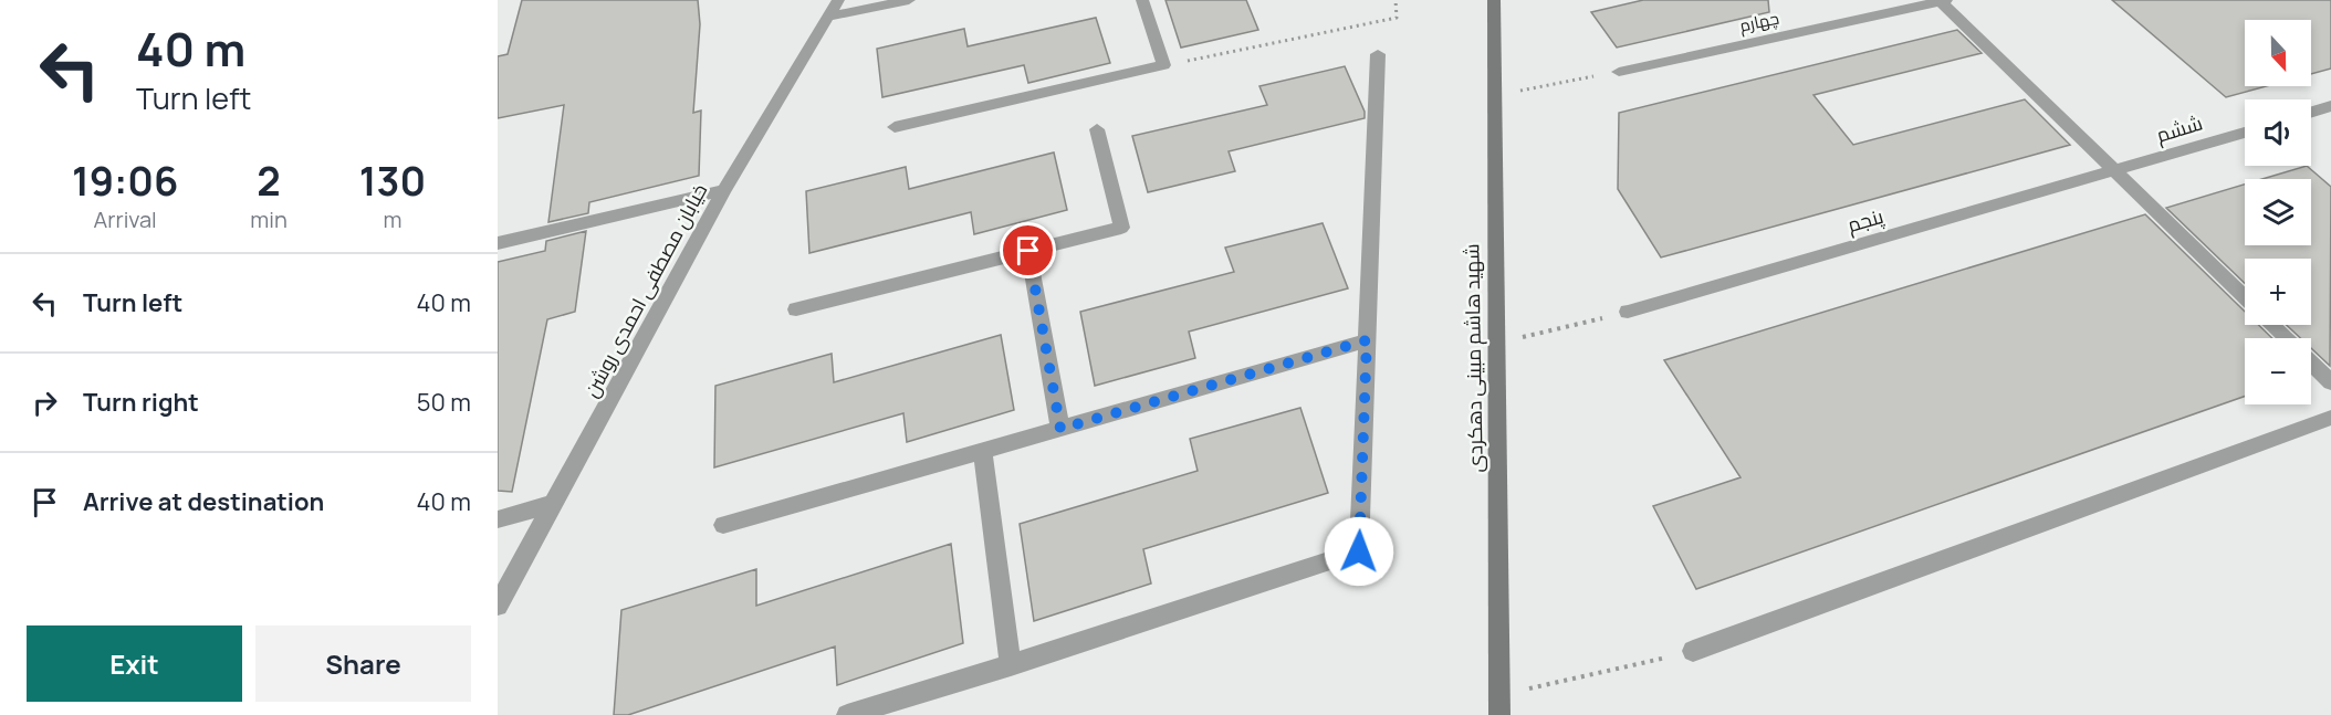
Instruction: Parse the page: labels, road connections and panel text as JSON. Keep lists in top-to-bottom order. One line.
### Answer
{"streets":{"main road":["شهید هاشم مبینی دهکردی"],"street":["چهارم","ششم","پنجم","خیابان مصطفی احمدی روشن"]},"crossings":[["ششم","پنجم"]],"north":"bottom","page":{"turn":["40 m","Turn left"],"map_buttons":["+","−"],"eta":["19:06","Arrival","2","min","130","m"],"list":[{"name":"Turn left","value":"40 m"},{"name":"Turn right","value":"50 m"},{"name":"Arrive at destination","value":"40 m"}],"buttons":["Exit","Share"]}}
